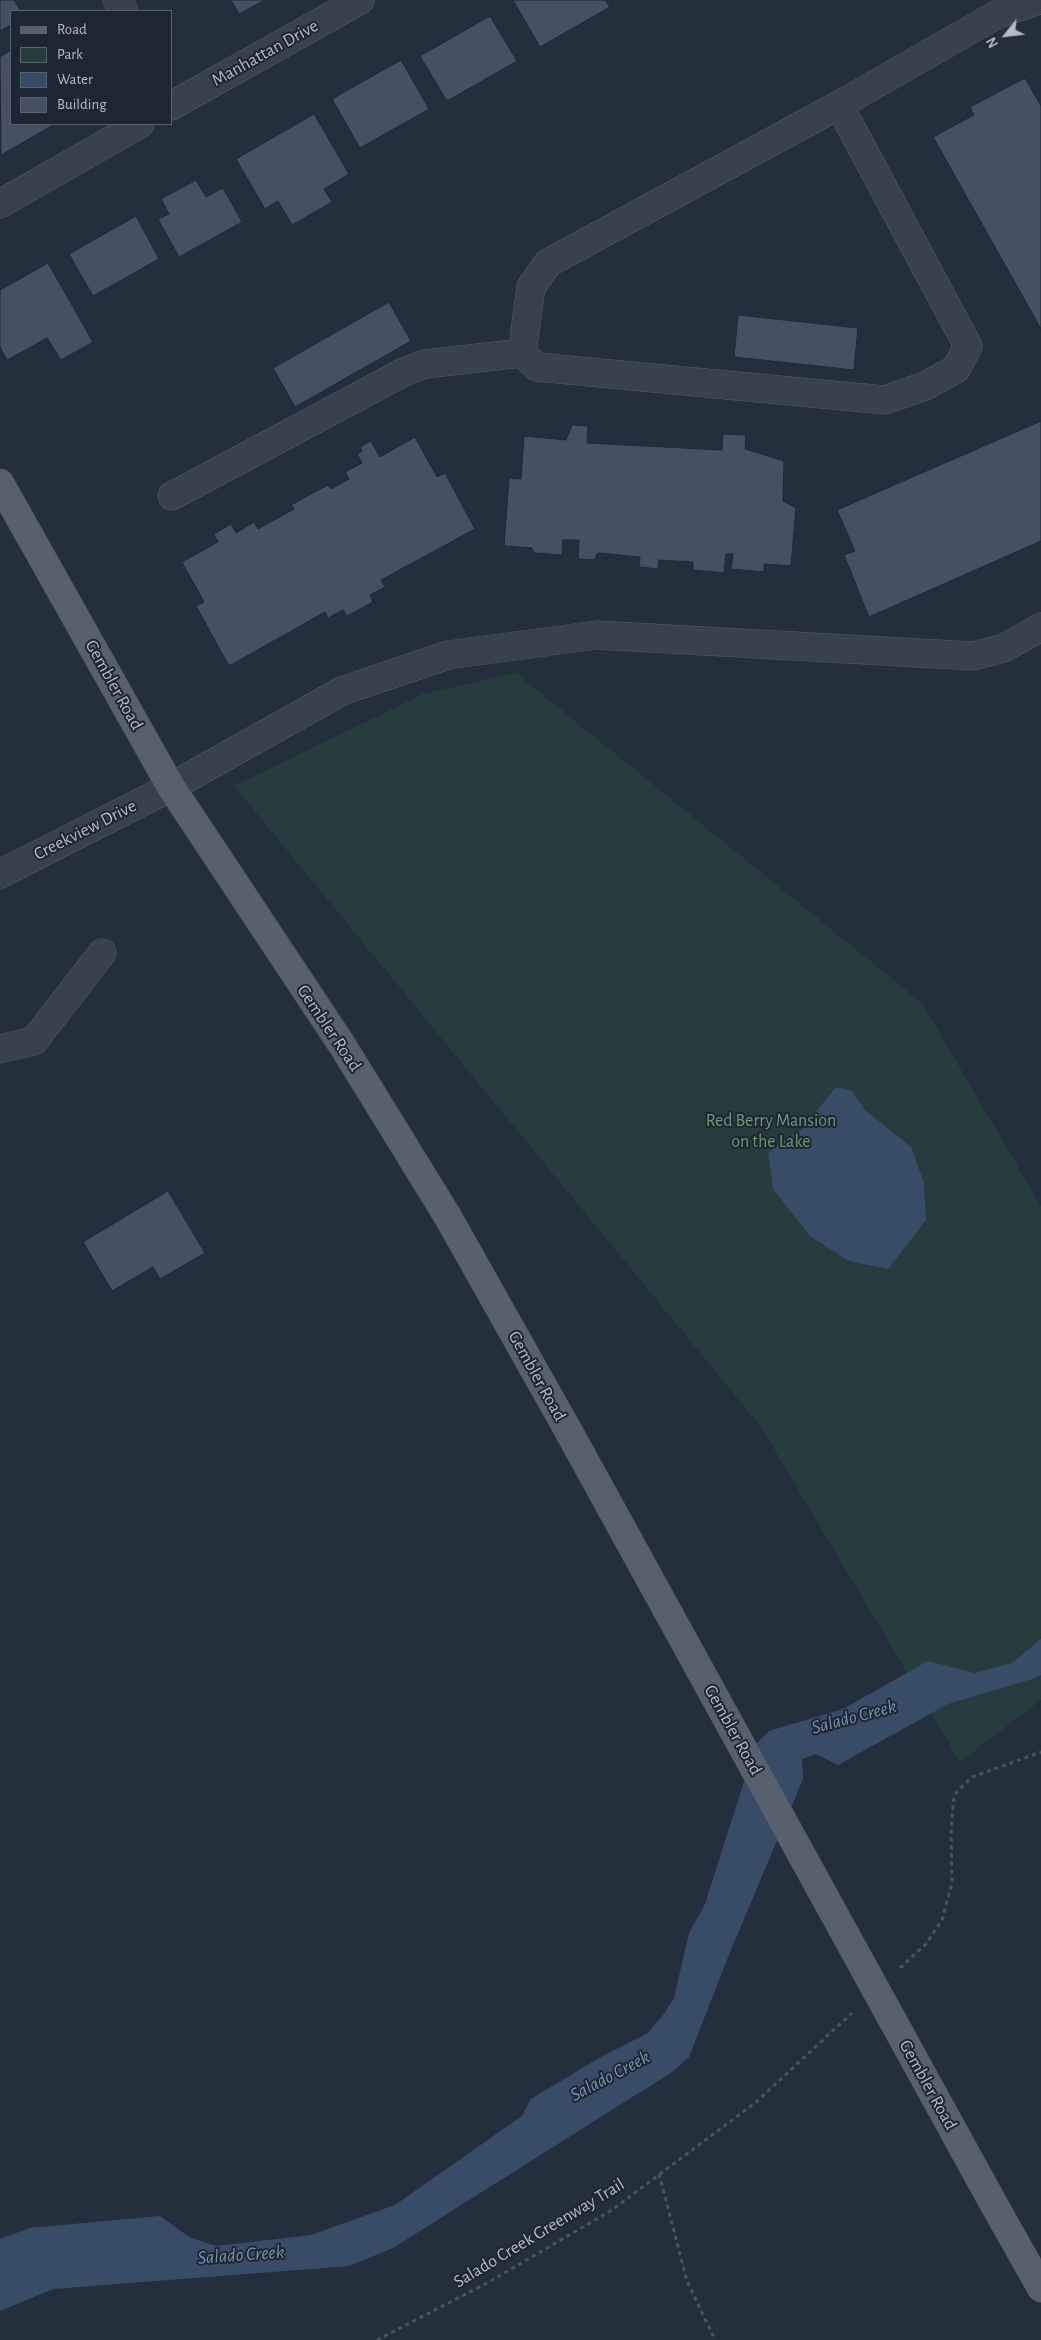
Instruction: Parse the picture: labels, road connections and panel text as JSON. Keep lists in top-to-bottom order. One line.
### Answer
{"streets":{"main road":["Gembler Road"],"street":["Manhattan Drive","Creekview Drive"],"path":["Salado Creek Greenway Trail"]},"crossings":[["Gembler Road","Creekview Drive"]],"water":["Salado Creek"],"parks":["Red Berry Mansion on the Lake"],"legend":["Road","Park","Water","Building"],"north":"bottom left"}
